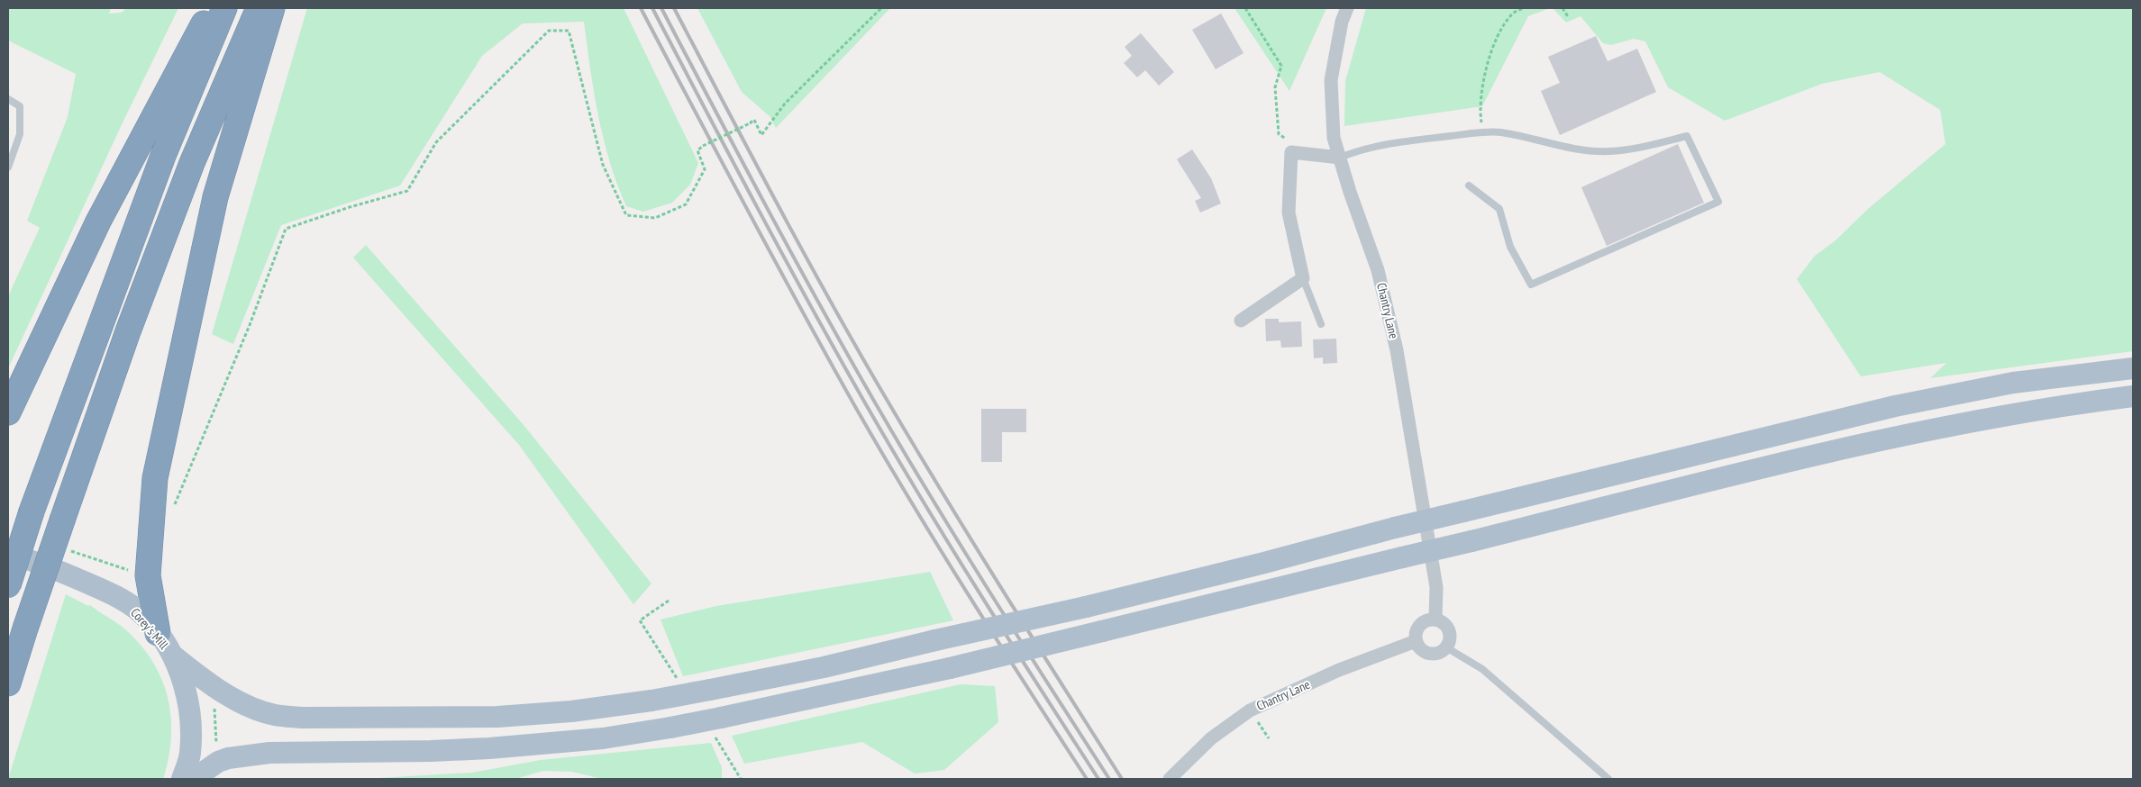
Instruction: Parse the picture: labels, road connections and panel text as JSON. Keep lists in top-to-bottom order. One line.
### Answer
{"streets":{"main road":["Corey's Mill"],"street":["Chantry Lane"]}}
